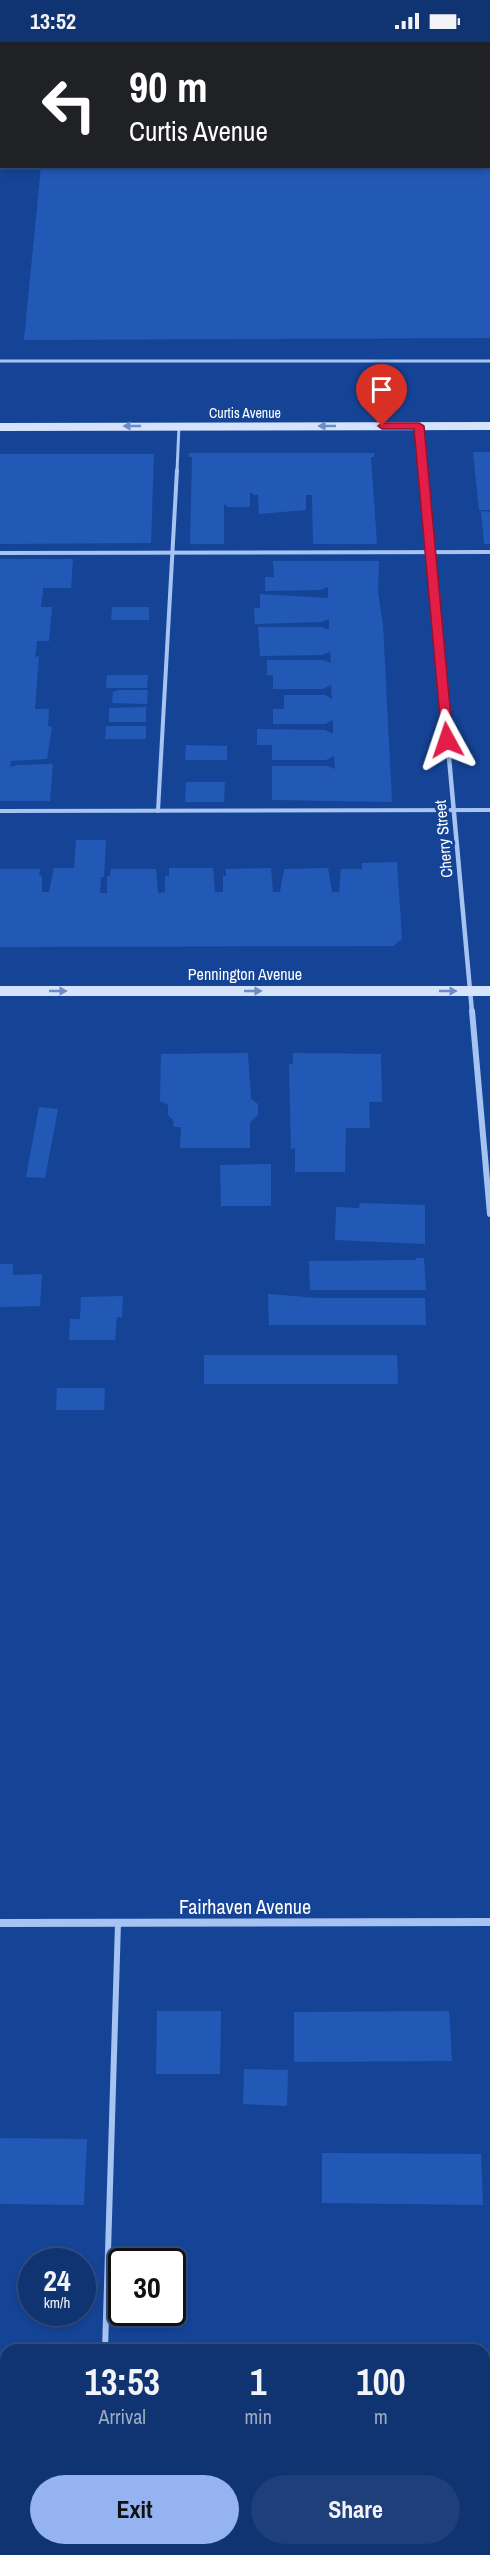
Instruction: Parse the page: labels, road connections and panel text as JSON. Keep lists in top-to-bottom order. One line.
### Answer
{"streets":{"main road":["Curtis Avenue","Pennington Avenue"],"street":["Cherry Street","Fairhaven Avenue"]},"crossings":[["Curtis Avenue","Cherry Street"],["Cherry Street","Pennington Avenue"]],"one_way":["Curtis Avenue","Pennington Avenue"],"page":{"status":"13:52","turn":["90 m","Curtis Avenue"],"speed":"24 km/h","limit":"30","eta":["13:53","Arrival","1","min","100","m"],"buttons":["Exit","Share"]}}
